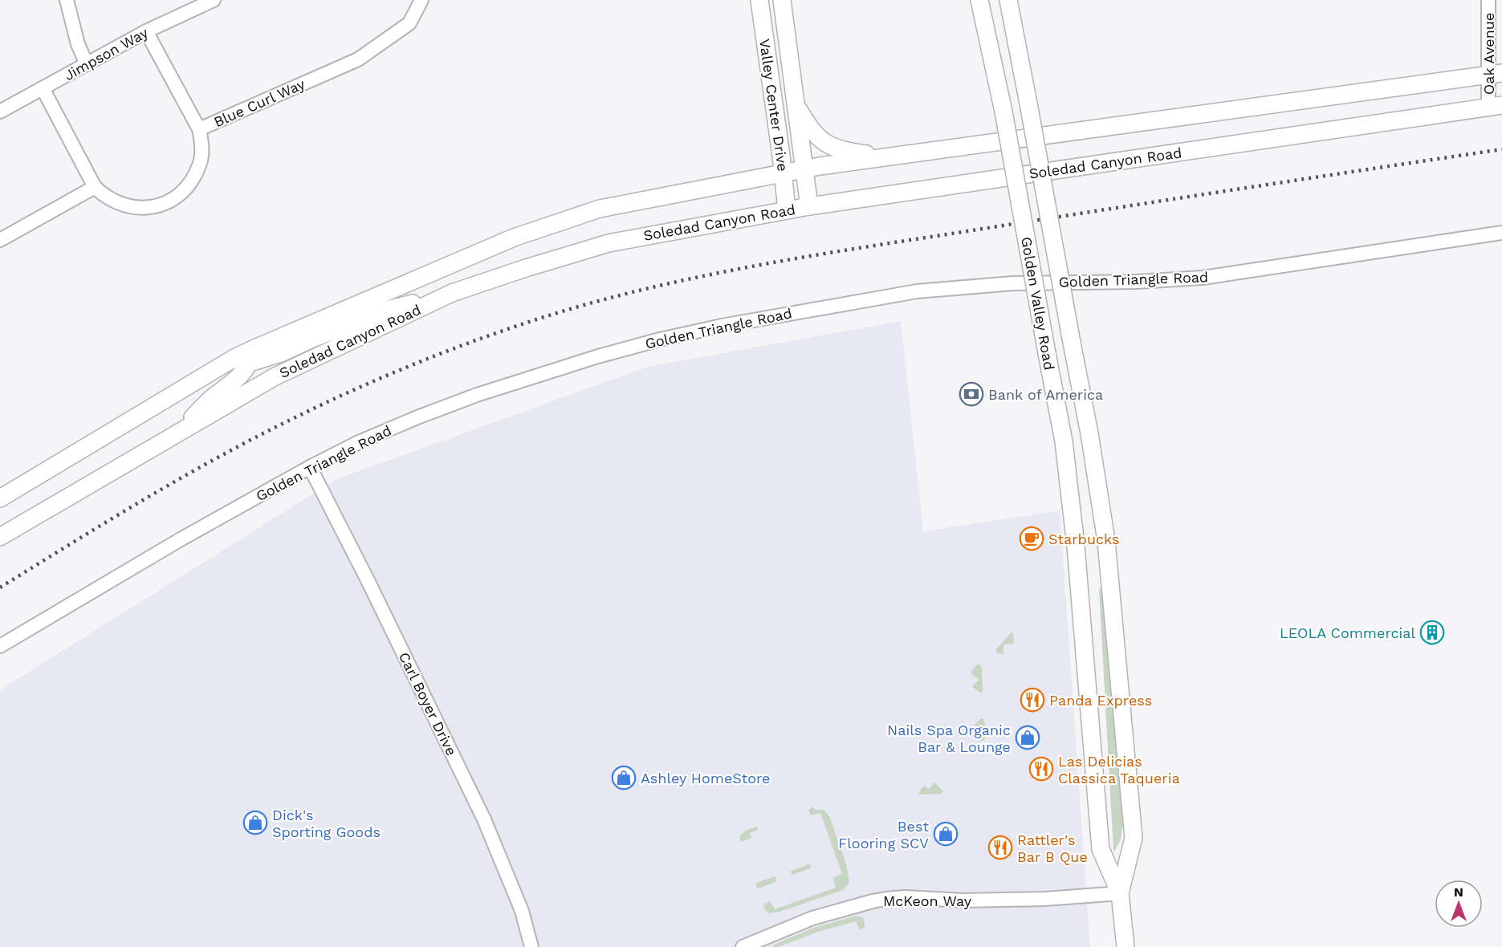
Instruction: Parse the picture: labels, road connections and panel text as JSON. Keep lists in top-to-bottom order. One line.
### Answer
{"streets":{"main road":["Valley Center Drive","Soledad Canyon Road","Golden Valley Road"],"street":["Jimpson Way","Oak Avenue","Blue Curl Way","Golden Triangle Road","Carl Boyer Drive","McKeon Way"]},"crossings":[["Oak Avenue","Soledad Canyon Road"],["Valley Center Drive","Soledad Canyon Road"],["Golden Triangle Road","Carl Boyer Drive"],["Golden Valley Road","McKeon Way"]],"places":{"bank":["Bank of America"],"cafe":["Starbucks"],"building":["LEOLA Commercial"],"restaurant":["Panda Express","Las Delicias Classica Taqueria","Rattler's Bar B Que"],"shop":["Nails Spa Organic Bar & Lounge","Ashley HomeStore","Dick's Sporting Goods","Best Flooring SCV"]},"north":"top"}
